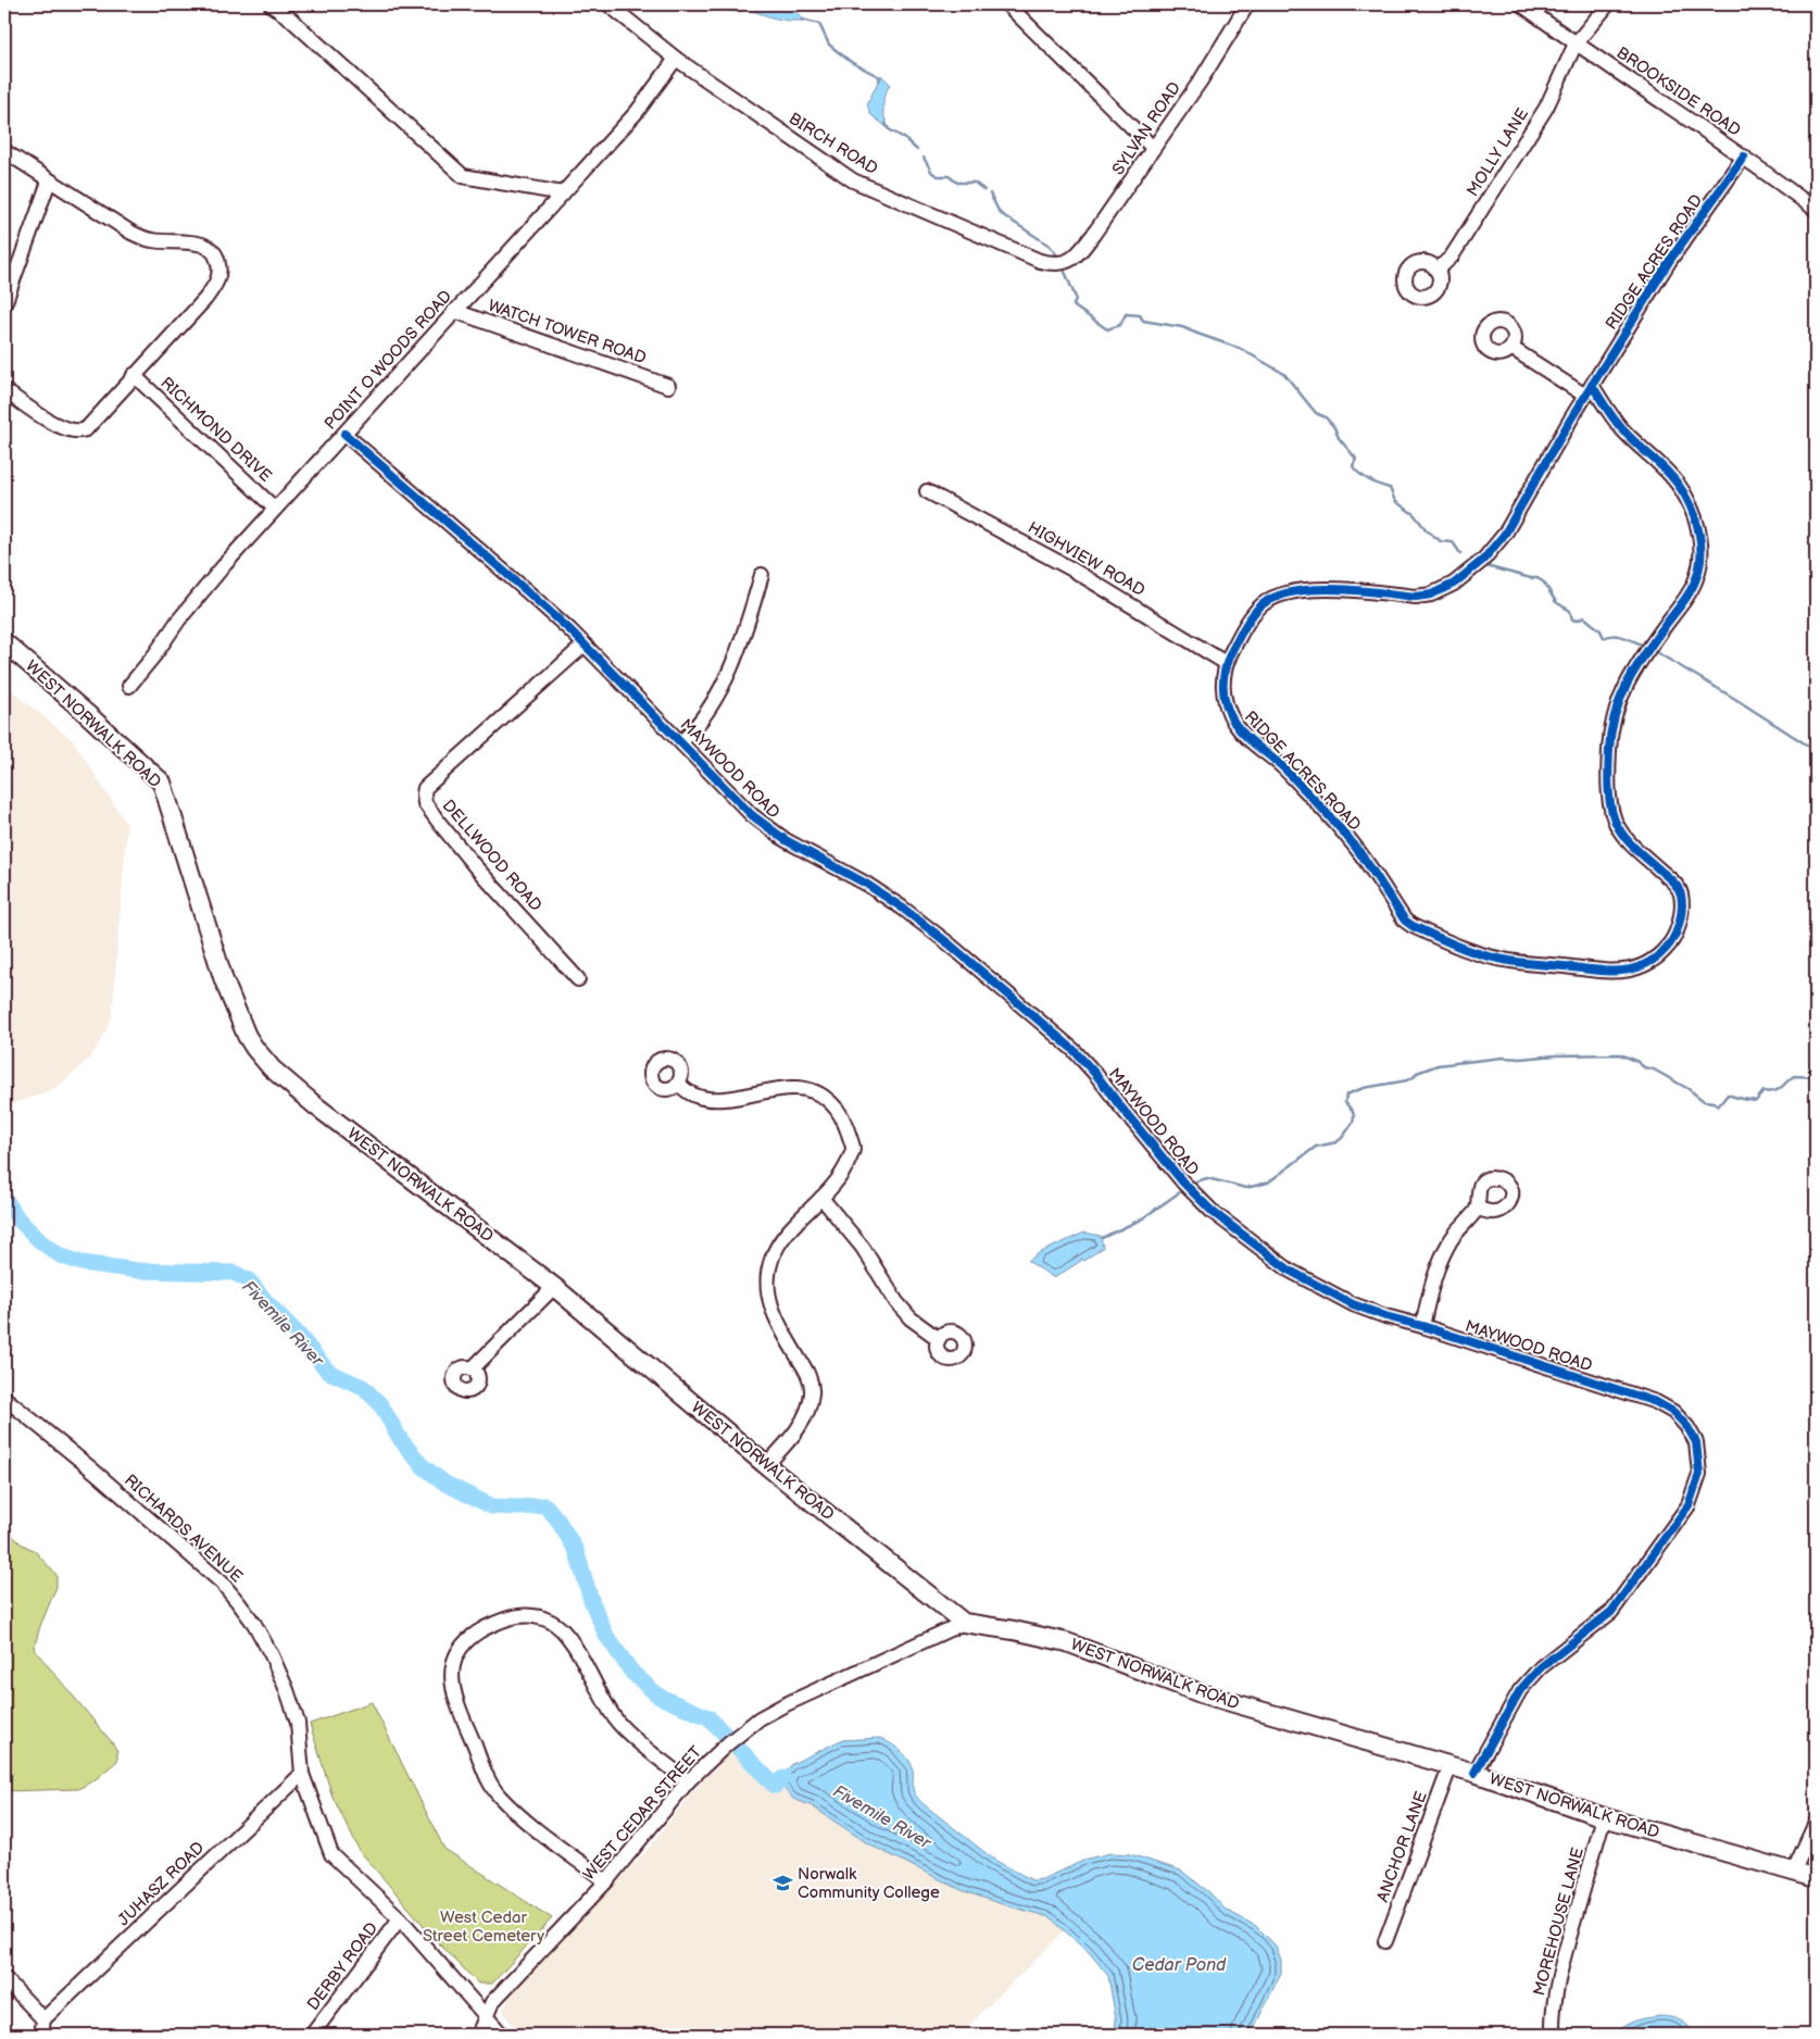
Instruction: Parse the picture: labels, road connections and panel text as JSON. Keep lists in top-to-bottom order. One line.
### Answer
{"streets":{"main road":["WEST NORWALK ROAD"],"street":["BROOKSIDE ROAD","SYLVAN ROAD","BIRCH ROAD","MOLLY LANE","RIDGE ACRES ROAD","WATCH TOWER ROAD","POINT O WOODS ROAD","RICHMOND DRIVE","HIGHVIEW ROAD","MAYWOOD ROAD","DELLWOOD ROAD","RICHARDS AVENUE","WEST CEDAR STREET","ANCHOR LANE","JUHASZ ROAD","MOREHOUSE LANE","DERBY ROAD"]},"crossings":[["BROOKSIDE ROAD","MOLLY LANE"],["BROOKSIDE ROAD","RIDGE ACRES ROAD"],["SYLVAN ROAD","BIRCH ROAD"],["BIRCH ROAD","POINT O WOODS ROAD"],["RIDGE ACRES ROAD","HIGHVIEW ROAD"],["WATCH TOWER ROAD","POINT O WOODS ROAD"],["POINT O WOODS ROAD","RICHMOND DRIVE"],["POINT O WOODS ROAD","MAYWOOD ROAD"],["WEST NORWALK ROAD","MAYWOOD ROAD"],["WEST NORWALK ROAD","WEST CEDAR STREET"],["WEST NORWALK ROAD","ANCHOR LANE"],["WEST NORWALK ROAD","MOREHOUSE LANE"],["MAYWOOD ROAD","DELLWOOD ROAD"],["RICHARDS AVENUE","WEST CEDAR STREET"],["RICHARDS AVENUE","JUHASZ ROAD"],["RICHARDS AVENUE","DERBY ROAD"]],"water":["Fivemile River","Cedar Pond"],"parks":["West Cedar Street Cemetery"],"places":{"school or university":["Norwalk Community College"]}}
